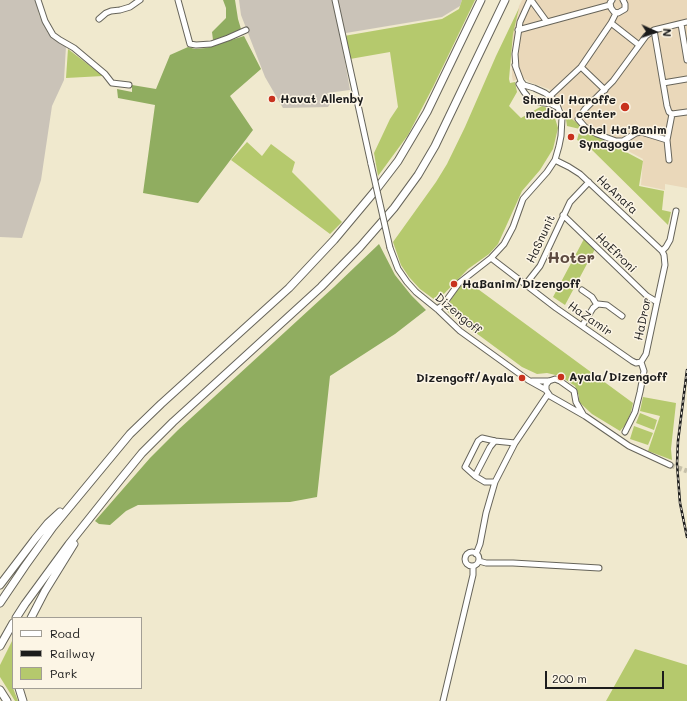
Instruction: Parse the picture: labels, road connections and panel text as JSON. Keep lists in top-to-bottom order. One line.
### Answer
{"streets":{"street":["HaAnafa","HaSnunit","HaEfroni","Dizengoff","HaZamir","HaDror"]},"crossings":[["HaAnafa","HaSnunit"],["HaAnafa","HaDror"],["HaSnunit","HaEfroni"],["HaSnunit","HaZamir"],["HaEfroni","HaDror"],["HaZamir","HaDror"]],"districts":["Hoter"],"places":["Havat Allenby","Shmuel Haroffe medical center","Ohel Ha'Banim Synagogue","HaBanim/Dizengoff","Ayala/Dizengoff","Dizengoff/Ayala"],"legend":["Road","Railway","Park"],"scale_bar":"200 m","north":"right"}
